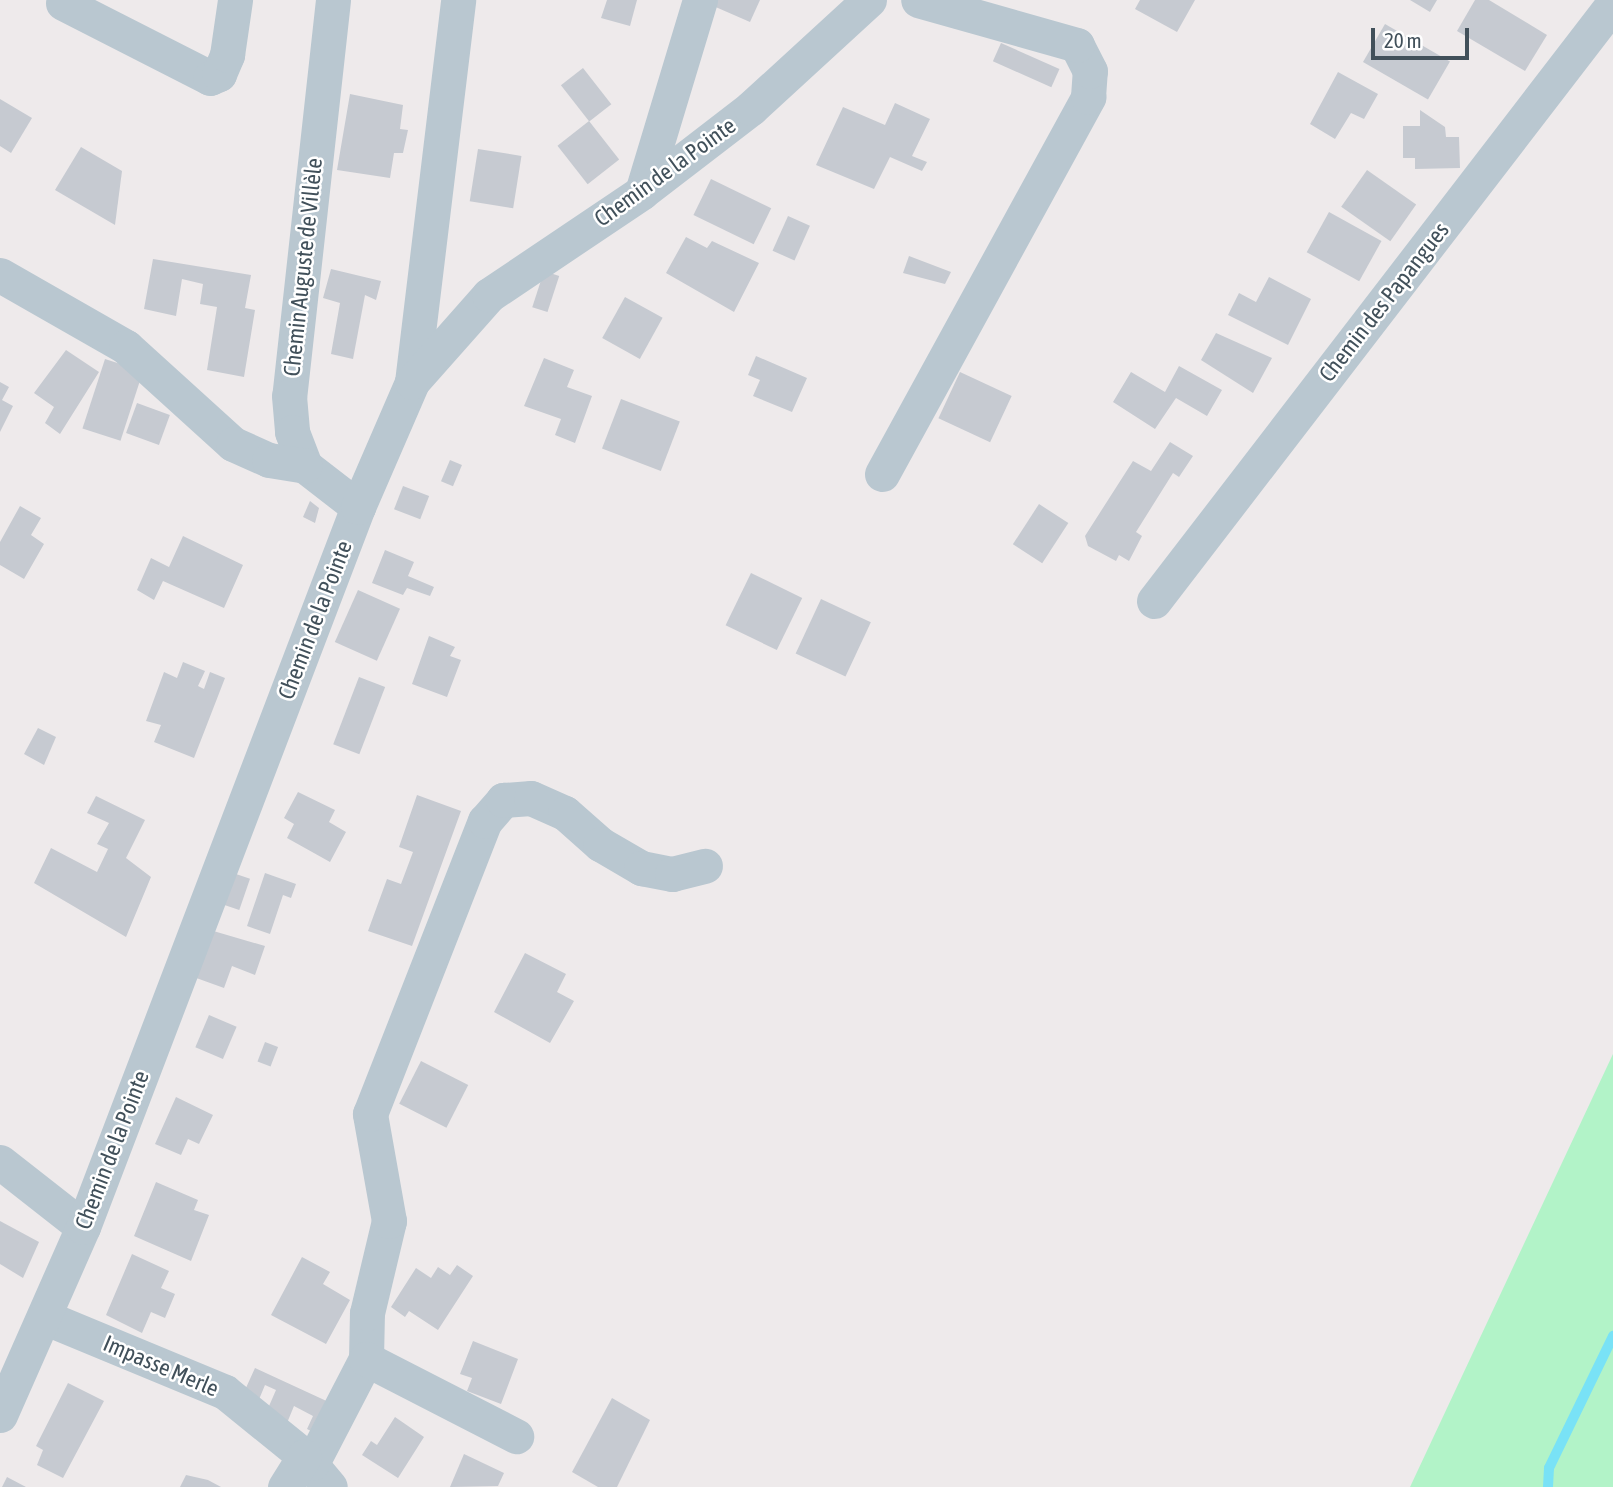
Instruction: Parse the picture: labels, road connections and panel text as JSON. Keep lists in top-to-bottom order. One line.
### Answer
{"streets":{"street":["Chemin de la Pointe","Chemin Auguste de Villèle","Chemin des Papangues","Impasse Merle"]},"crossings":[["Chemin de la Pointe","Impasse Merle"]],"scale_bar":"20 m"}
